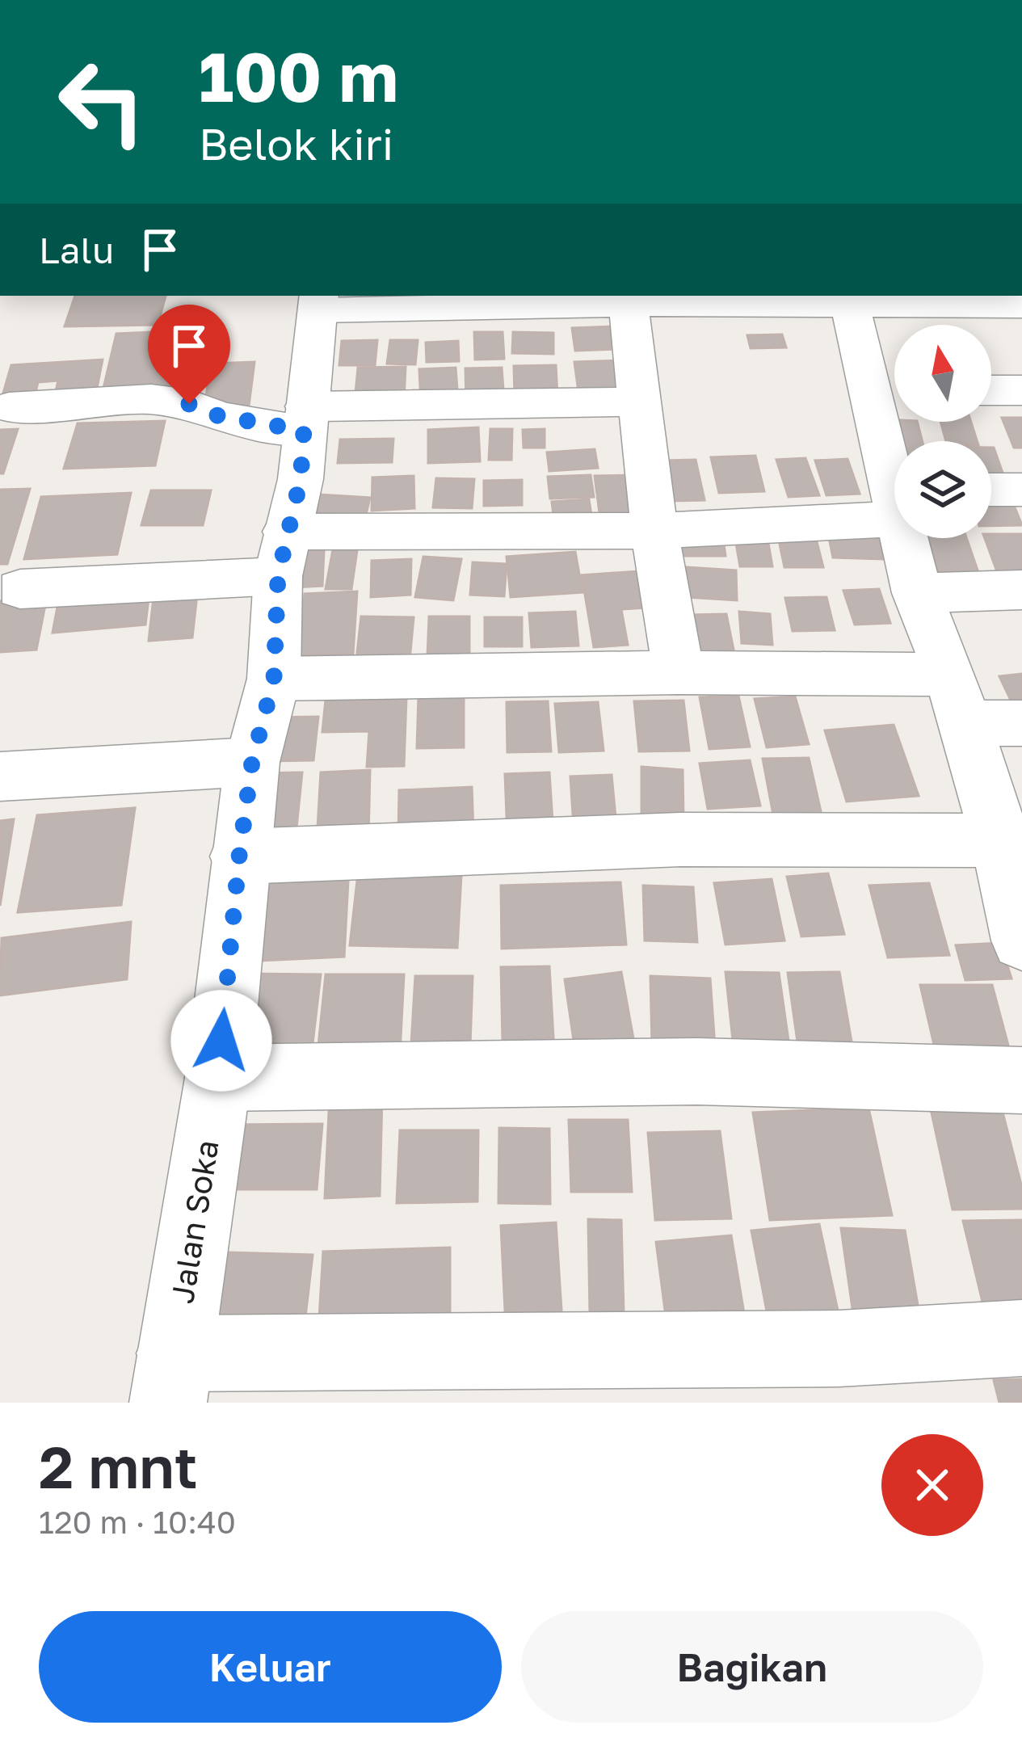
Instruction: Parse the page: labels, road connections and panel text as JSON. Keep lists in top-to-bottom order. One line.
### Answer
{"streets":{"street":["Jalan Soka"]},"north":"top","page":{"turn":["100 m","Belok kiri"],"then":"Lalu","heading":["2 mnt","120 m · 10:40"],"buttons":["Keluar","Bagikan"]}}
